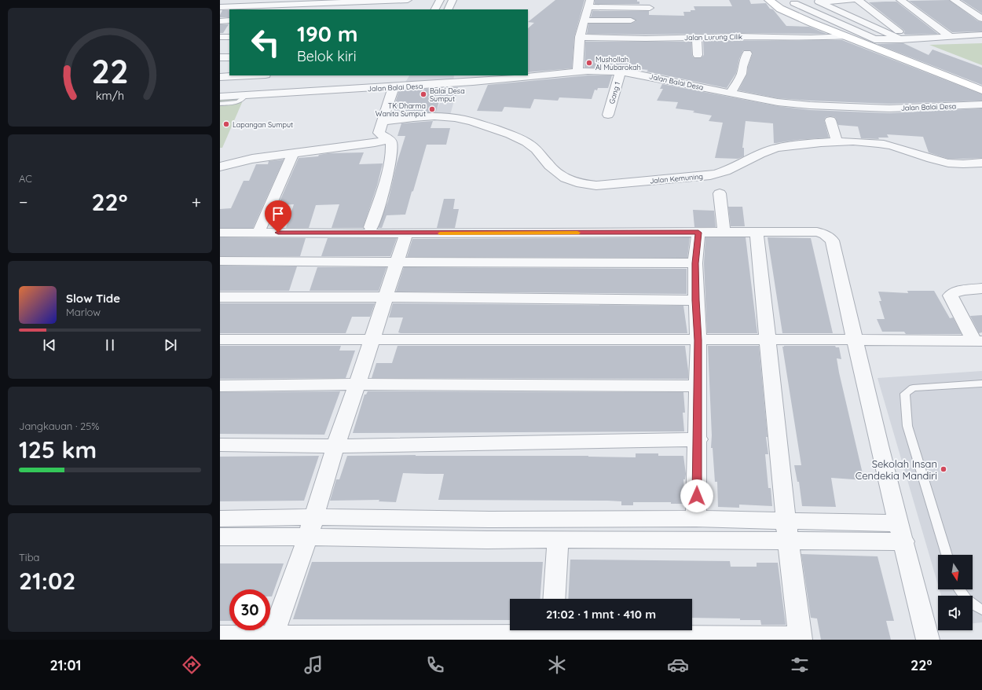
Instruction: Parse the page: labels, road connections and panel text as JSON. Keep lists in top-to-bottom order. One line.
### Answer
{"streets":{"street":["Jalan Lurung Cilik","Jalan Balai Desa","Gang 1","Jalan Kemuning"]},"crossings":[["Jalan Balai Desa","Gang 1"]],"places":["Mushollah Al Mubarokah","Balai Desa Sumput","TK Dharma Wanita Sumput","Lapangan Sumput","Sekolah Insan Cendekia Mandiri"],"north":"bottom","page":{"turn":["190 m","Belok kiri"],"tile":["AC",["Jangkauan · 25%","125 km"],["Tiba","21:02"]],"heat":["−","22°","+"],"song":["Slow Tide","Marlow"],"limit":"30","trip":"21:02 · 1 mnt · 410 m","tabs":["21:01","22°"],"gauge":["22","km/h"]}}
